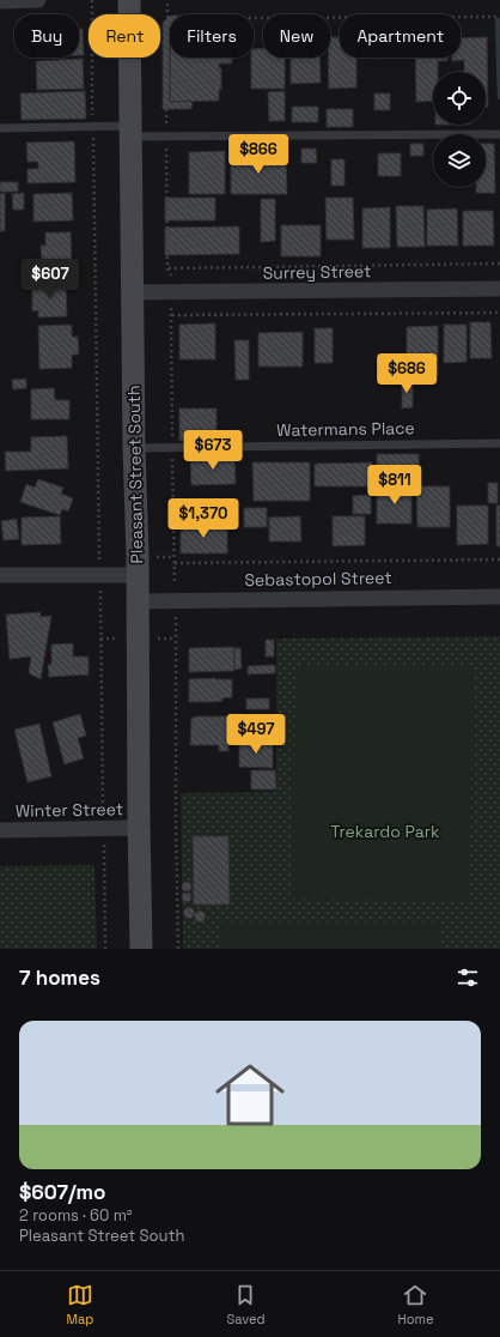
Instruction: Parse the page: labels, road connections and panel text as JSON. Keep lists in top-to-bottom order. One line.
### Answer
{"streets":{"street":["Surrey Street","Pleasant Street South","Sebastopol Street","Winter Street"],"lane":["Watermans Place"]},"crossings":[["Surrey Street","Pleasant Street South"],["Watermans Place","Pleasant Street South"],["Pleasant Street South","Sebastopol Street"],["Pleasant Street South","Winter Street"]],"parks":["Trekardo Park"],"page":{"chip":["Buy","Rent","Filters","New","Apartment"],"price":["$866","$607","$686","$673","$811","$1,370","$497"],"heading":"7 homes","list":[{"name":"$607/mo","note":"2 rooms · 60 m² · Pleasant Street South"}],"tabs":["Map","Saved","Home"]}}
